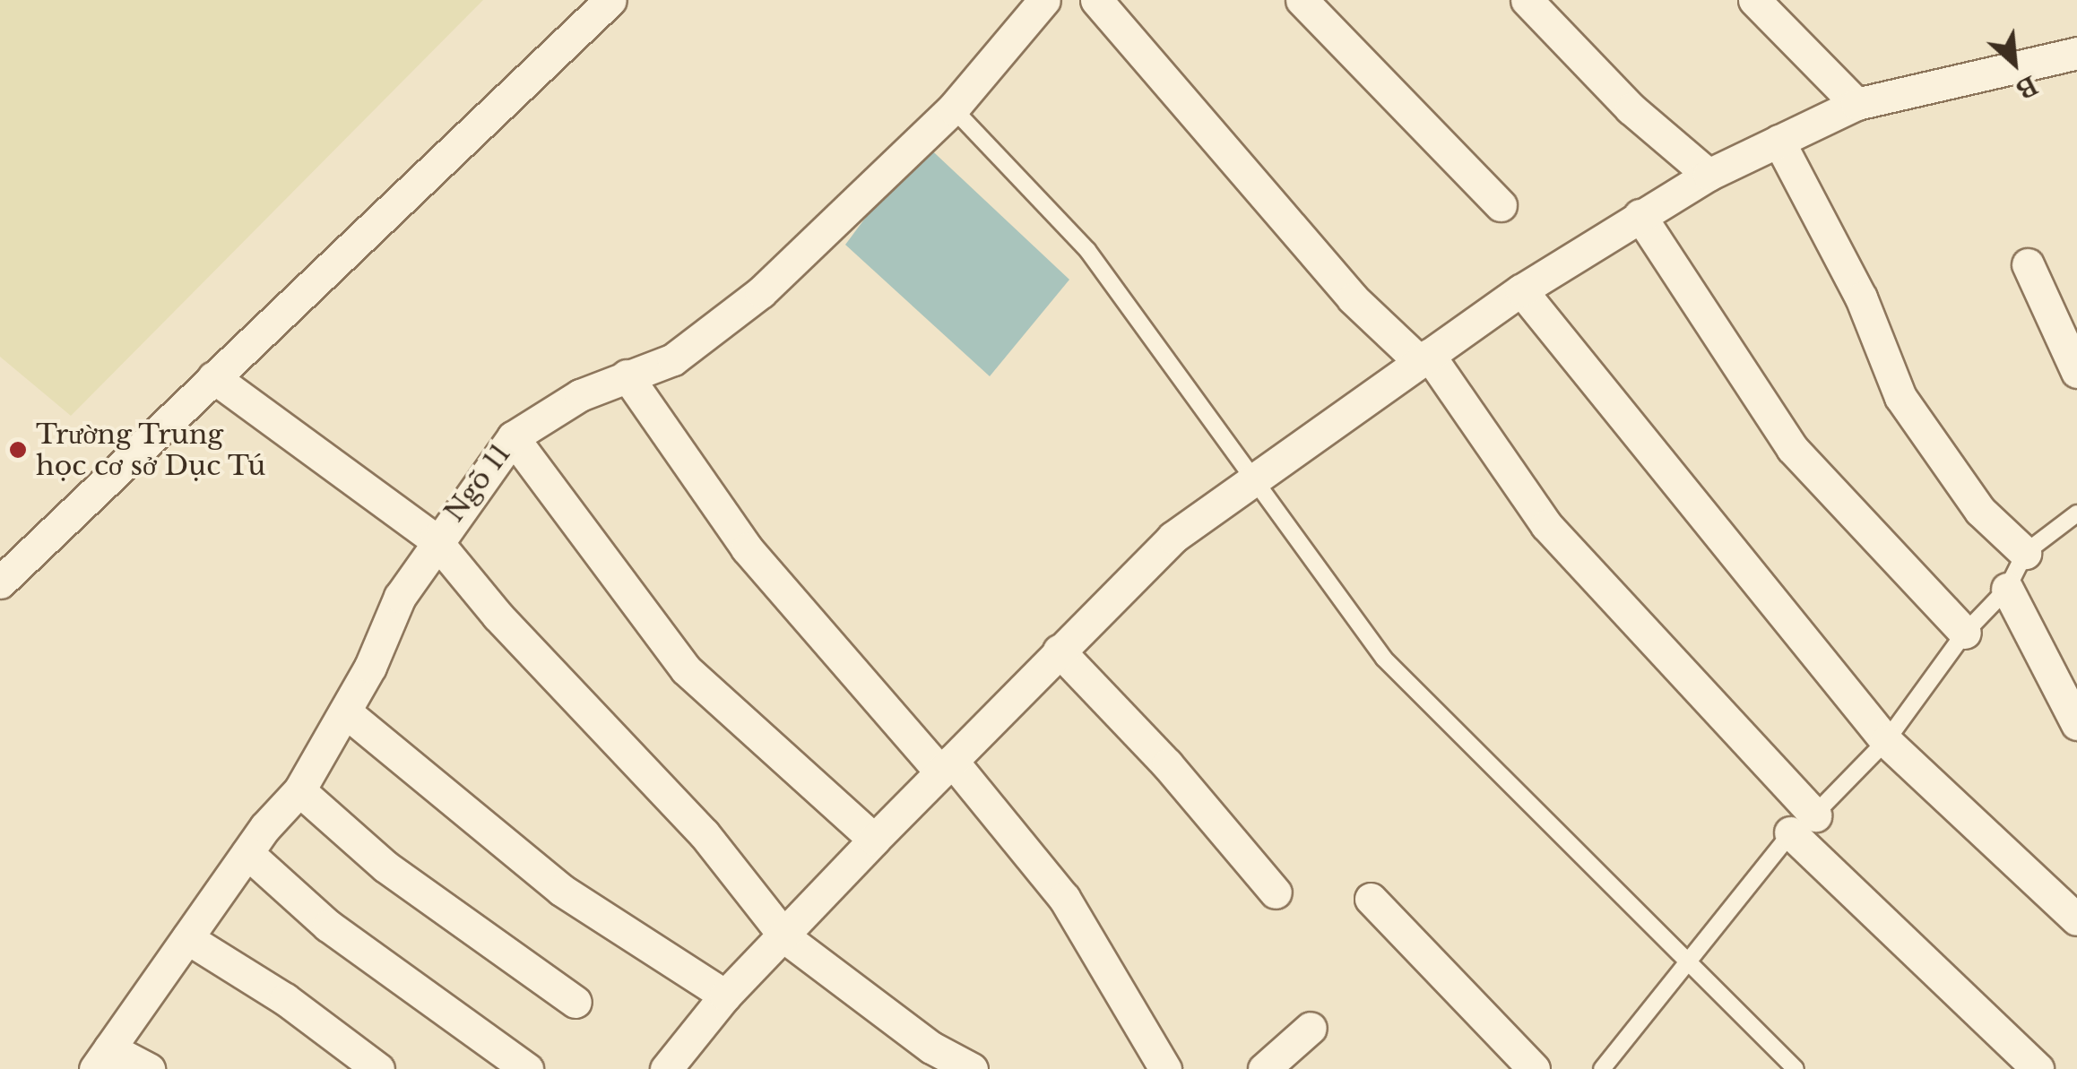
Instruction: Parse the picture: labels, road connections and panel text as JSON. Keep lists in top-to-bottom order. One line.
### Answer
{"streets":{"street":["Ngõ 11"]},"places":["Trường Trung học cơ sở Dục Tú"],"north":"bottom right"}
